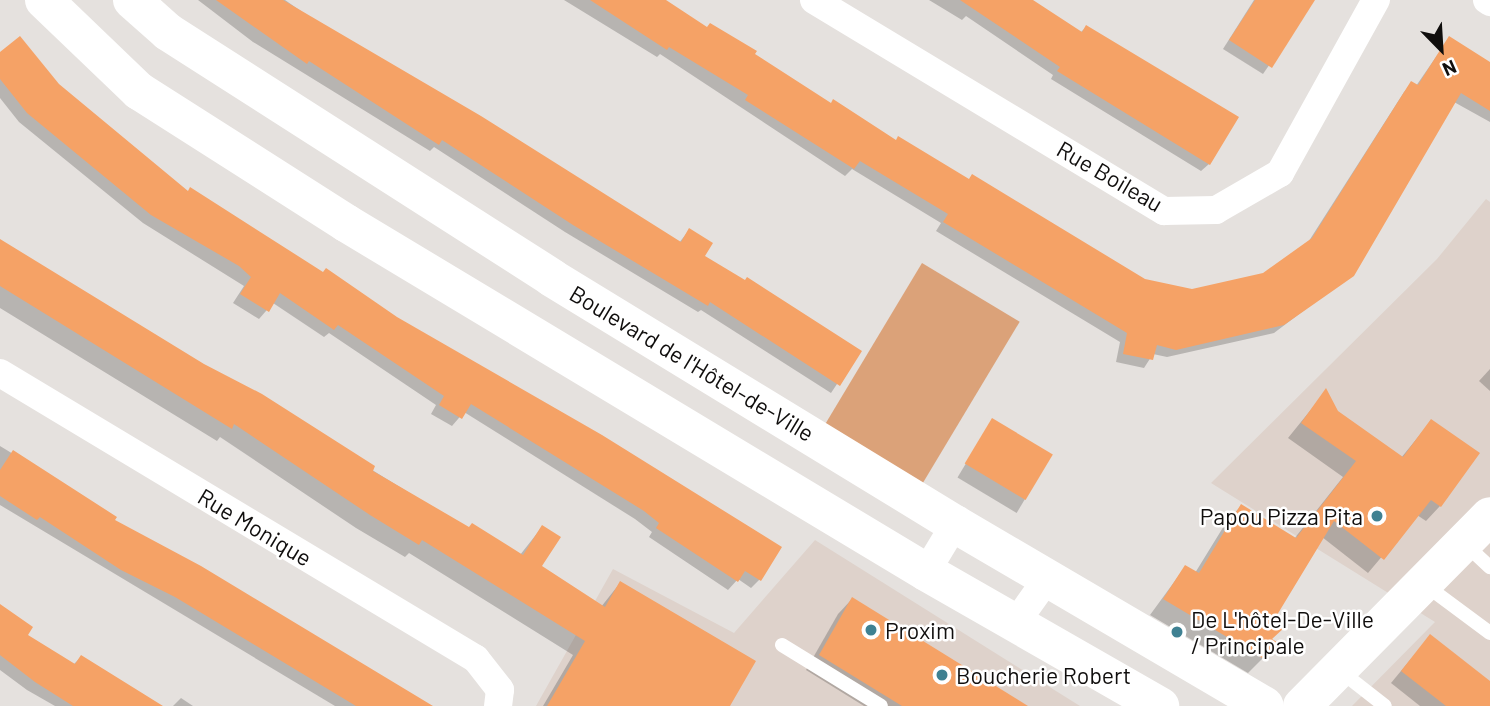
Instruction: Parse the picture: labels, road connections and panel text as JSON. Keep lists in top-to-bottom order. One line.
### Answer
{"streets":{"street":["Rue Boileau","Boulevard de l'Hôtel-de-Ville","Rue Monique"]},"places":["Papou Pizza Pita","Proxim","De L'hôtel-De-Ville / Principale","Boucherie Robert"],"north":"bottom right"}
